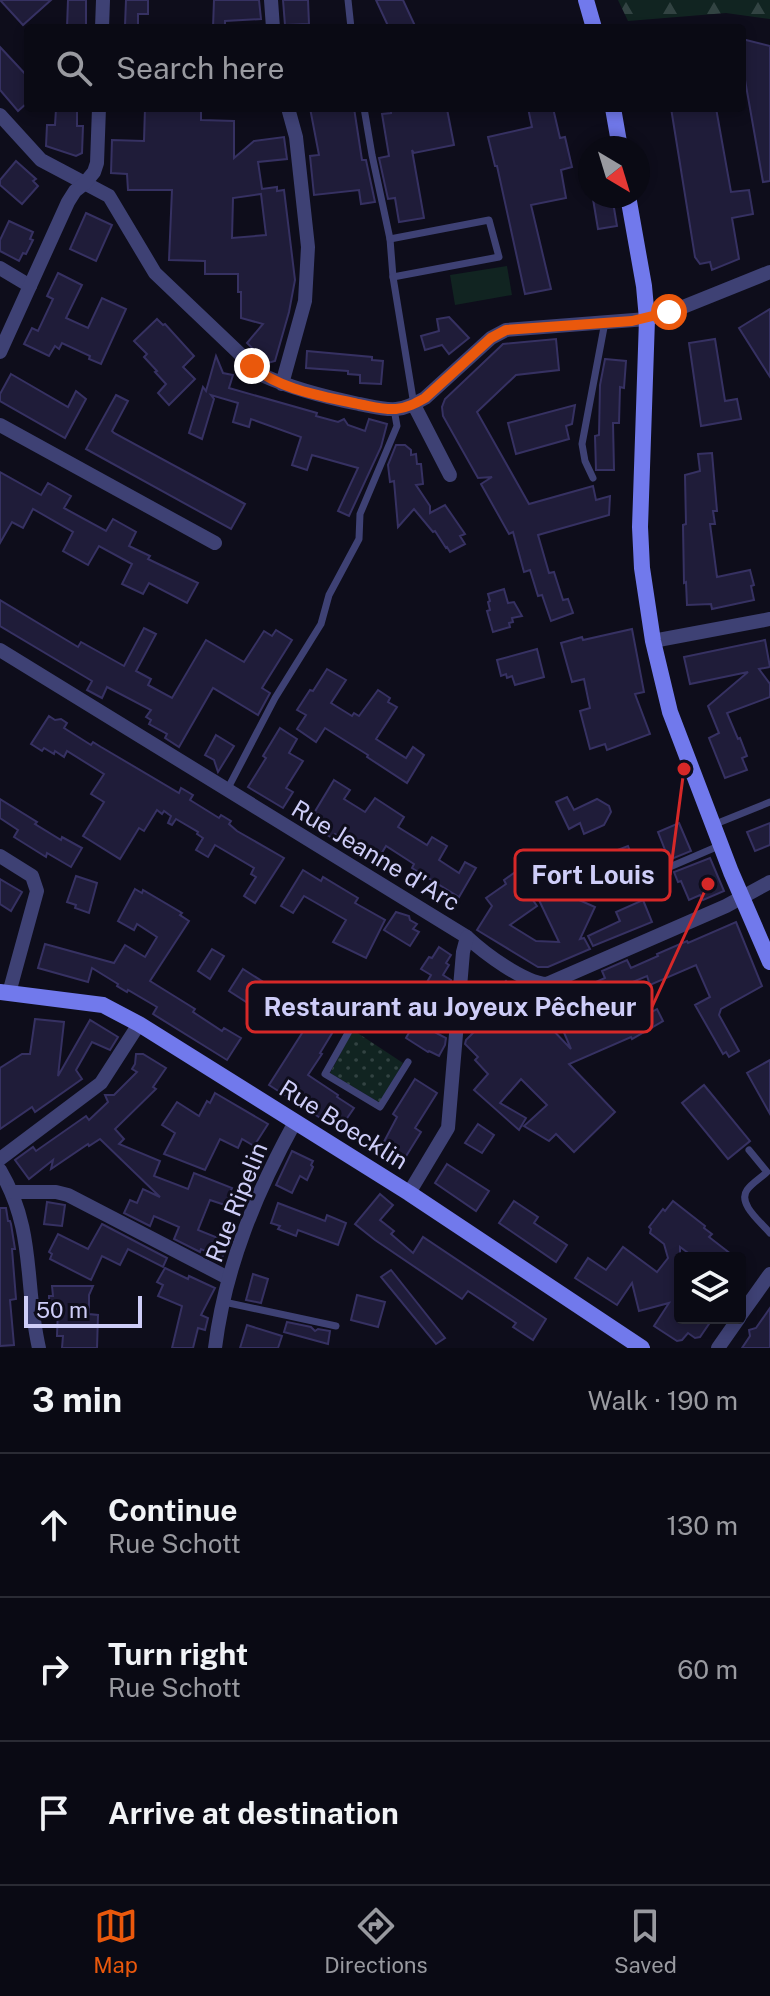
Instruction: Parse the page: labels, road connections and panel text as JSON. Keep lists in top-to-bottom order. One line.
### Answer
{"streets":{"street":["Rue Jeanne d'Arc","Rue Boecklin","Rue Ripelin"]},"crossings":[["Rue Boecklin","Rue Ripelin"]],"places":["Fort Louis","Restaurant au Joyeux Pêcheur"],"scale_bar":"50 m","north":"bottom right","page":{"search":"Search here","scale":"50 m","heading":["3 min","Walk · 190 m"],"list":[["Continue","Rue Schott","130 m"],["Turn right","Rue Schott","60 m"],"Arrive at destination"],"nav":["Map","Directions","Saved"]}}
